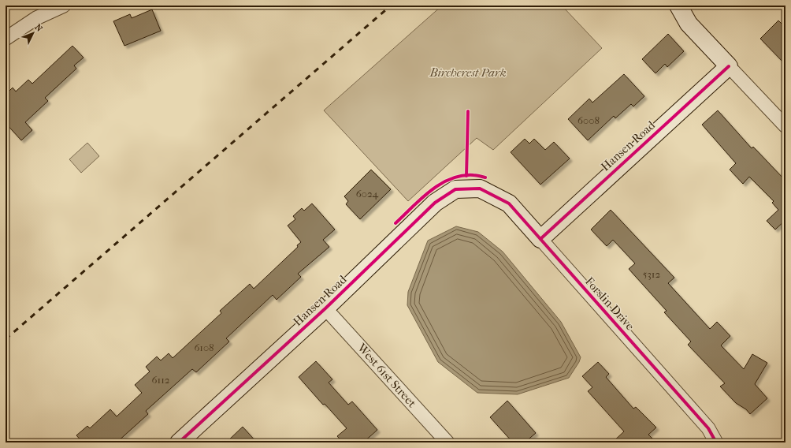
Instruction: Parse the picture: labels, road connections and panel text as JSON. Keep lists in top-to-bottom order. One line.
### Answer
{"streets":{"street":["Hansen Road","Forslin Drive","West 61st Street"]},"crossings":[["Hansen Road","Forslin Drive"],["Hansen Road","West 61st Street"]],"parks":["Birchcrest Park"],"house_numbers":["6008","6024","5312","6108","6112"],"north":"top right"}
